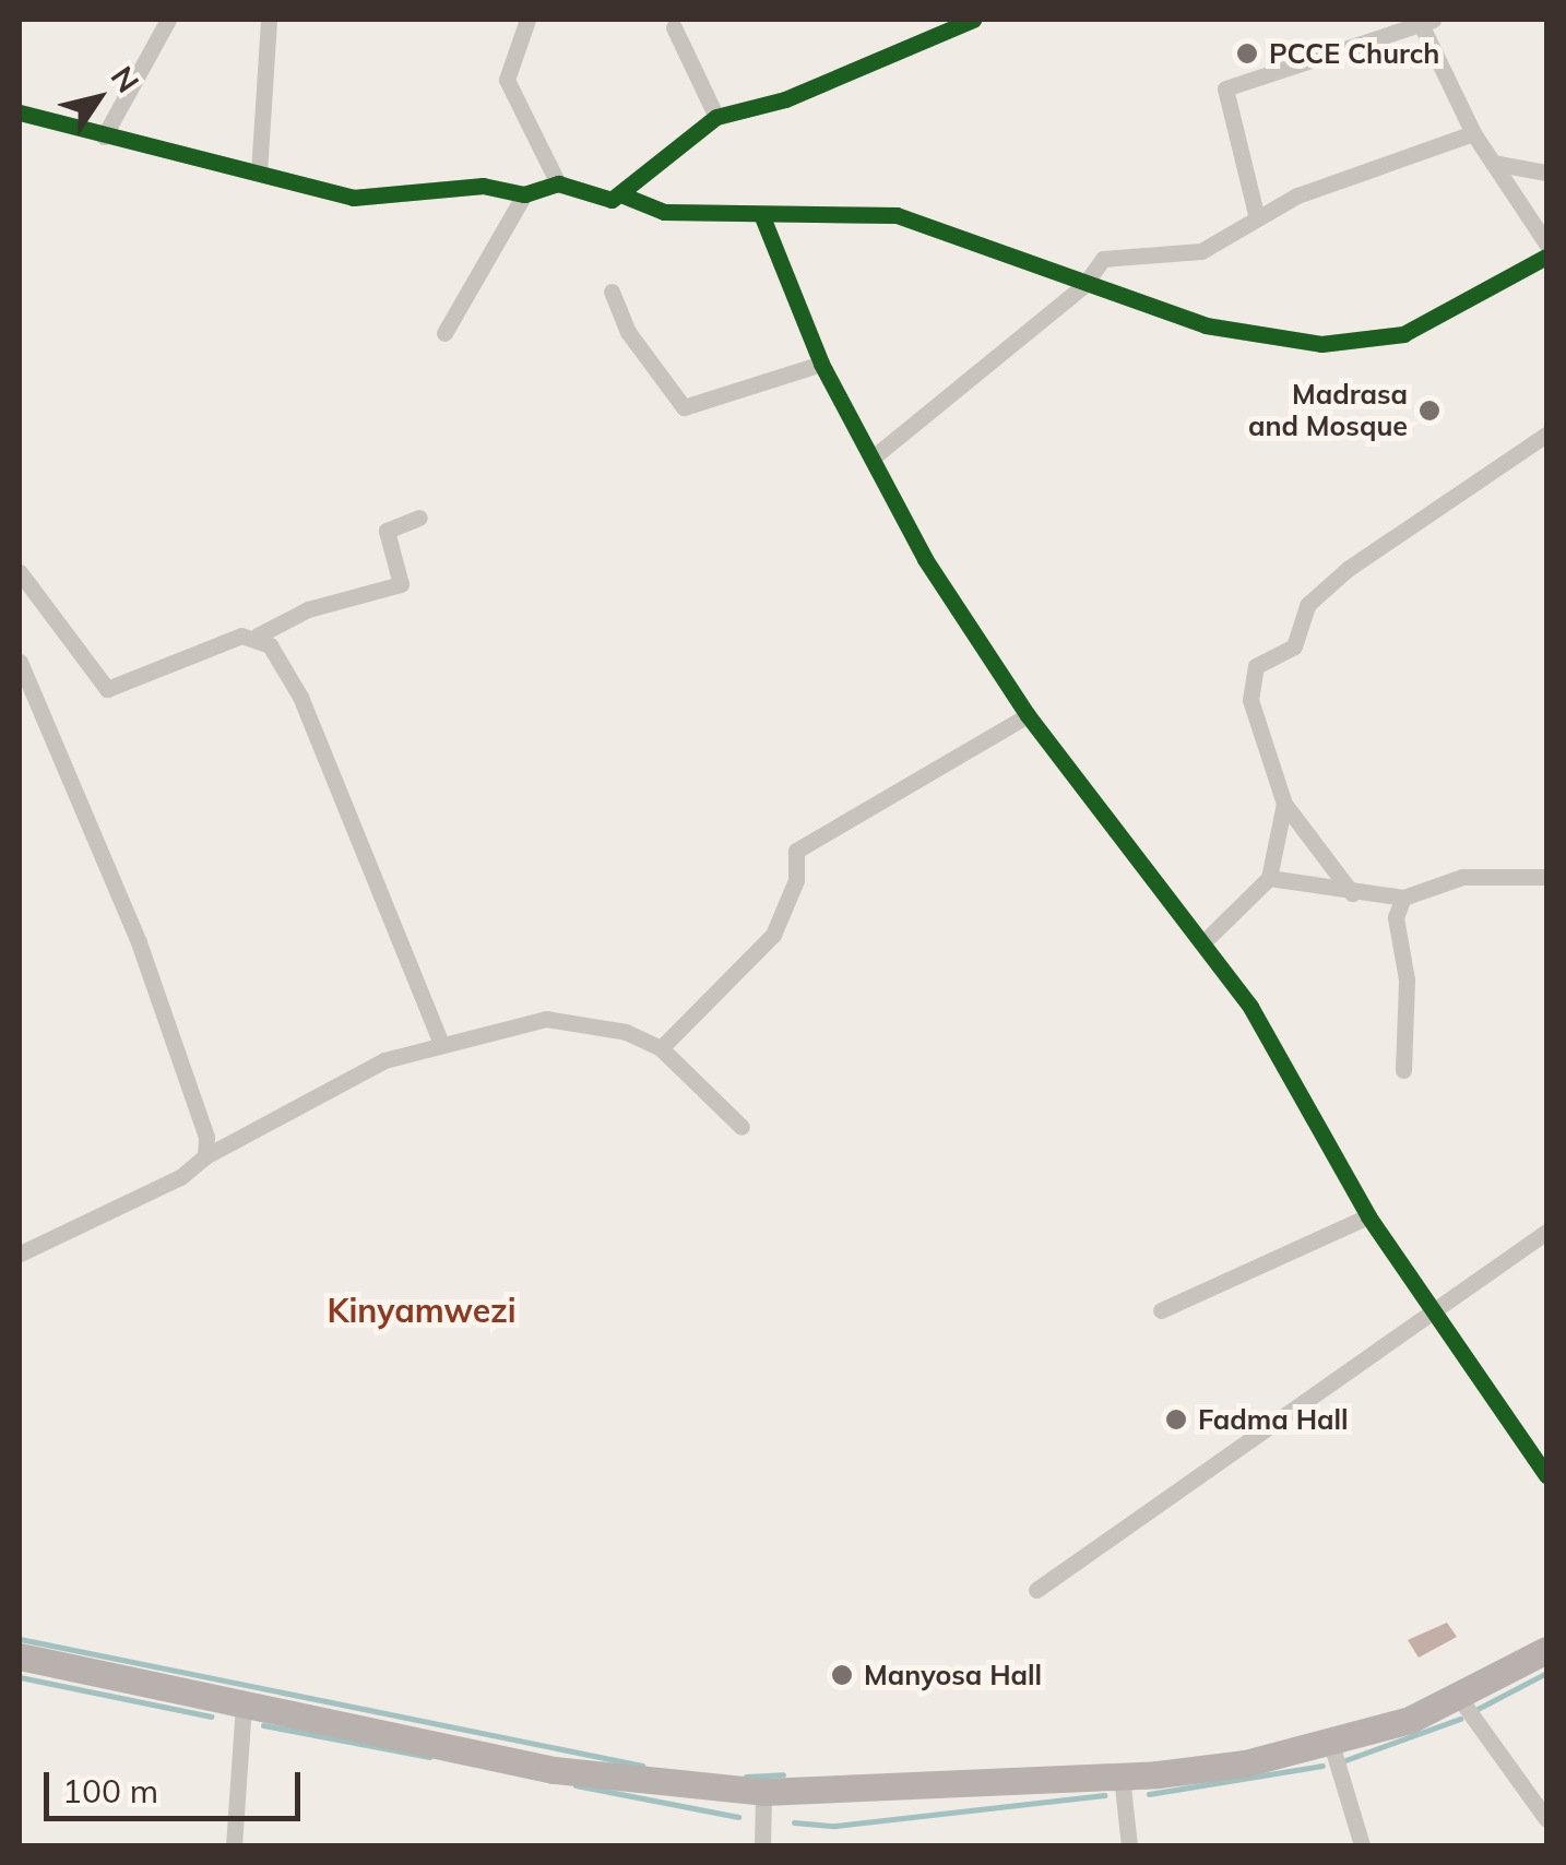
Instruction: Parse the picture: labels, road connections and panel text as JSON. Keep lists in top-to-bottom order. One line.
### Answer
{"districts":["Kinyamwezi"],"places":["PCCE Church","Madrasa and Mosque","Fadma Hall","Manyosa Hall"],"scale_bar":"100 m","north":"top right"}
